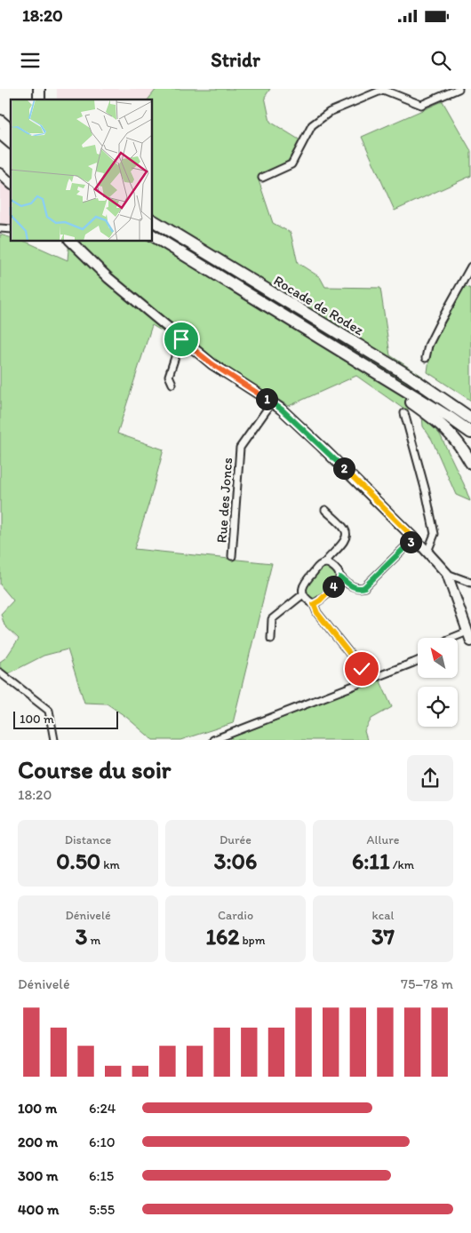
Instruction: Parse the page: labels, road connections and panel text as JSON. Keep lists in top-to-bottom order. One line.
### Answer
{"streets":{"highway":["Rocade de Rodez"],"street":["Rue des Joncs"]},"scale_bar":"100 m","north":"top left","page":{"status":"18:20","header":"Stridr","pins":["1","2","3","4"],"scale":"100 m","heading":["Course du soir","18:20"],"stats":[["Distance","0.50 km"],["Durée","3:06"],["Allure","6:11 /km"],["Dénivelé","3 m"],["Cardio","162 bpm"],["kcal","37"]],"chart":["Dénivelé","75–78 m"],"list":[{"name":"100 m","note":"6:24"},{"name":"200 m","note":"6:10"},{"name":"300 m","note":"6:15"},{"name":"400 m","note":"5:55"}]}}
